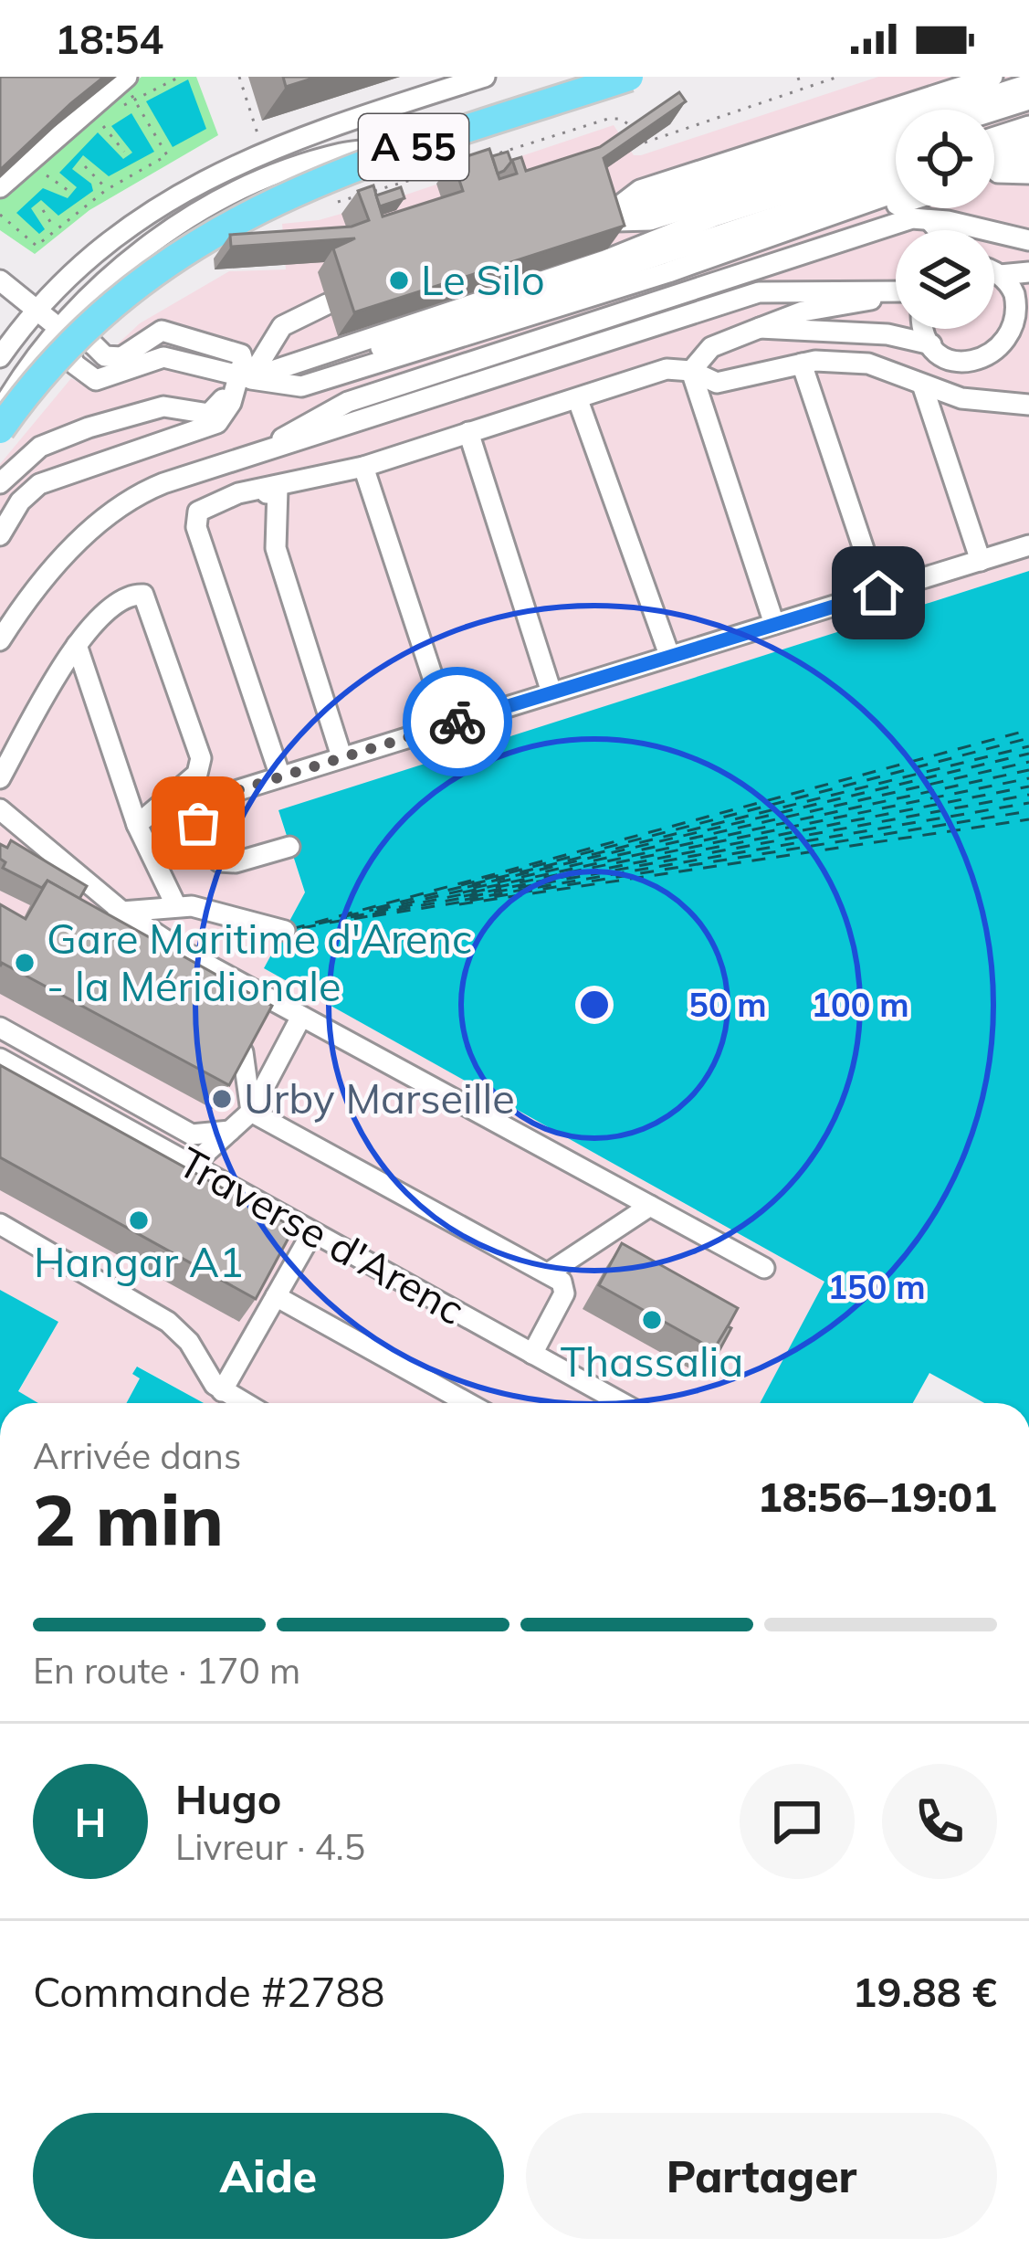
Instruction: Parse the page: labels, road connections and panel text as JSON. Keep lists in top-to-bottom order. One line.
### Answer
{"streets":{"highway":["A 55"],"street":["Traverse d'Arenc"]},"places":["Le Silo","Gare Maritime d'Arenc - la Méridionale","Urby Marseille","Hangar A1","Thassalia"],"page":{"status":"18:54","heading":["2 min","Arrivée dans","18:56–19:01"],"panel":["Hugo","Livreur · 4.5","Commande #2788","19.88 €"],"bar":"En route · 170 m","round":"H","buttons":["Aide","Partager"]},"rings":["50 m","100 m","150 m"]}
